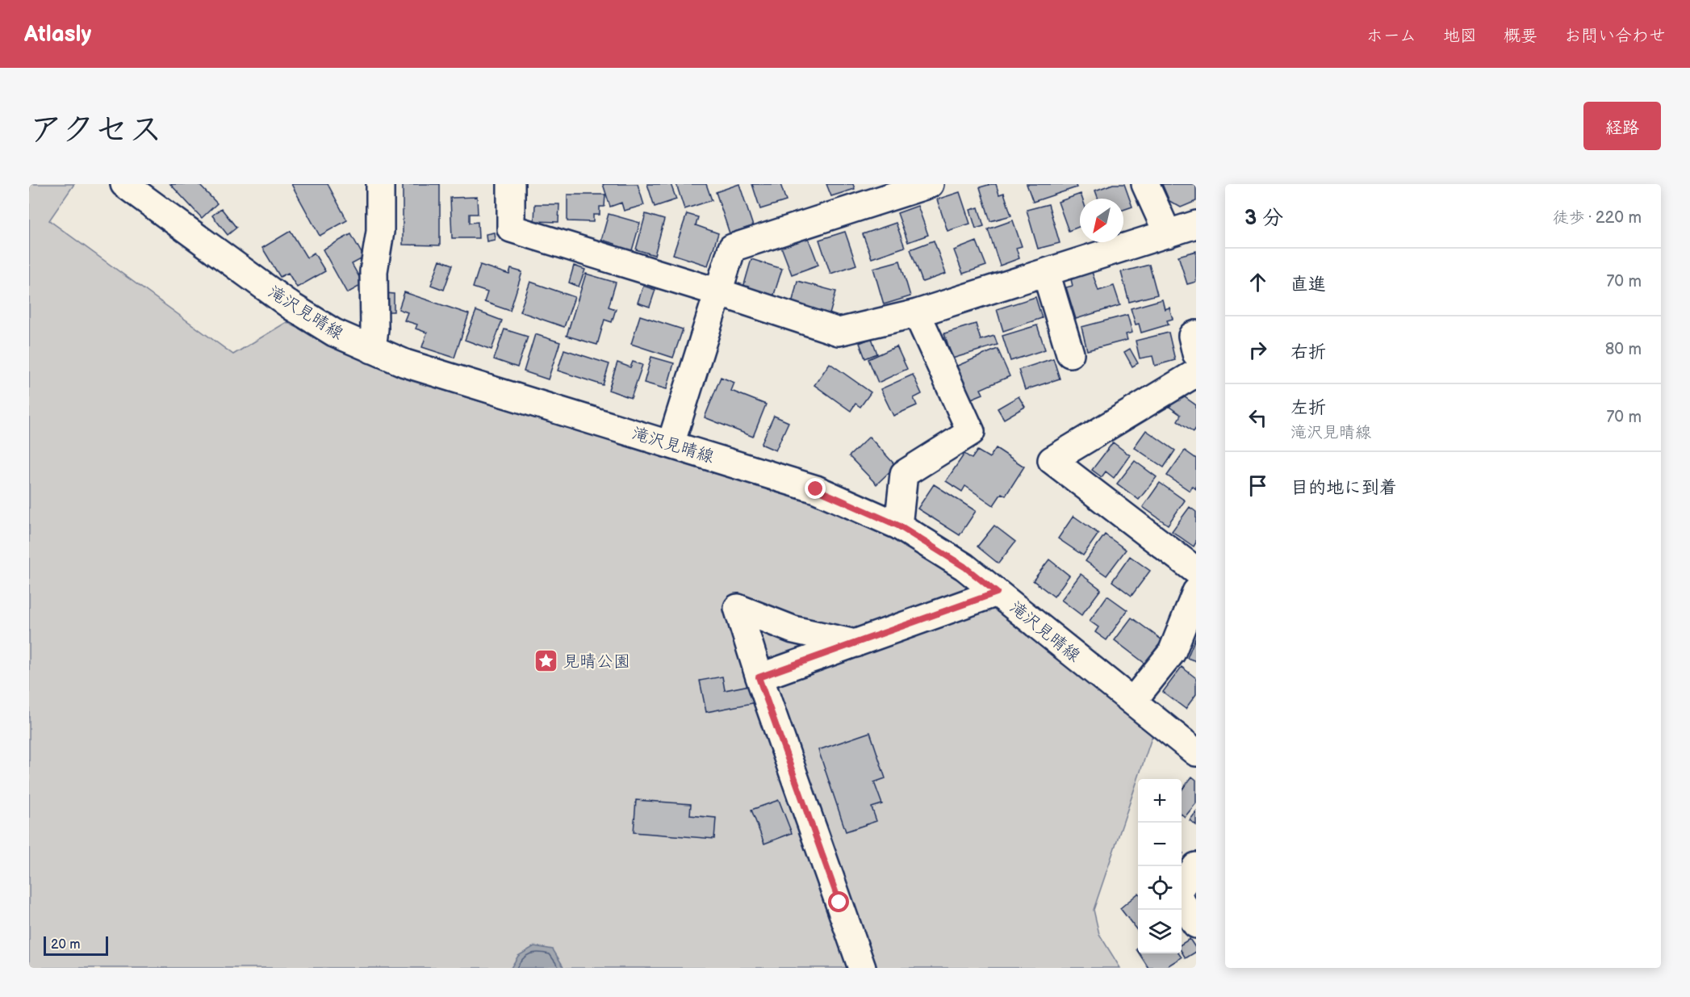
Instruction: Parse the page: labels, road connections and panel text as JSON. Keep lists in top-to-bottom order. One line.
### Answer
{"streets":{"street":["滝沢見晴線"]},"places":{"place":["見晴公園"]},"scale_bar":"20 m","north":"bottom left","page":{"header":"Atlasly","nav":["ホーム","地図","概要","お問い合わせ"],"title":"アクセス","buttons":"経路","heading":["3 分","徒歩 · 220 m"],"list":[["直進","70 m"],["右折","80 m"],["左折","滝沢見晴線","70 m"],"目的地に到着"],"map_buttons":["+","−"],"scale":"20 m"}}
